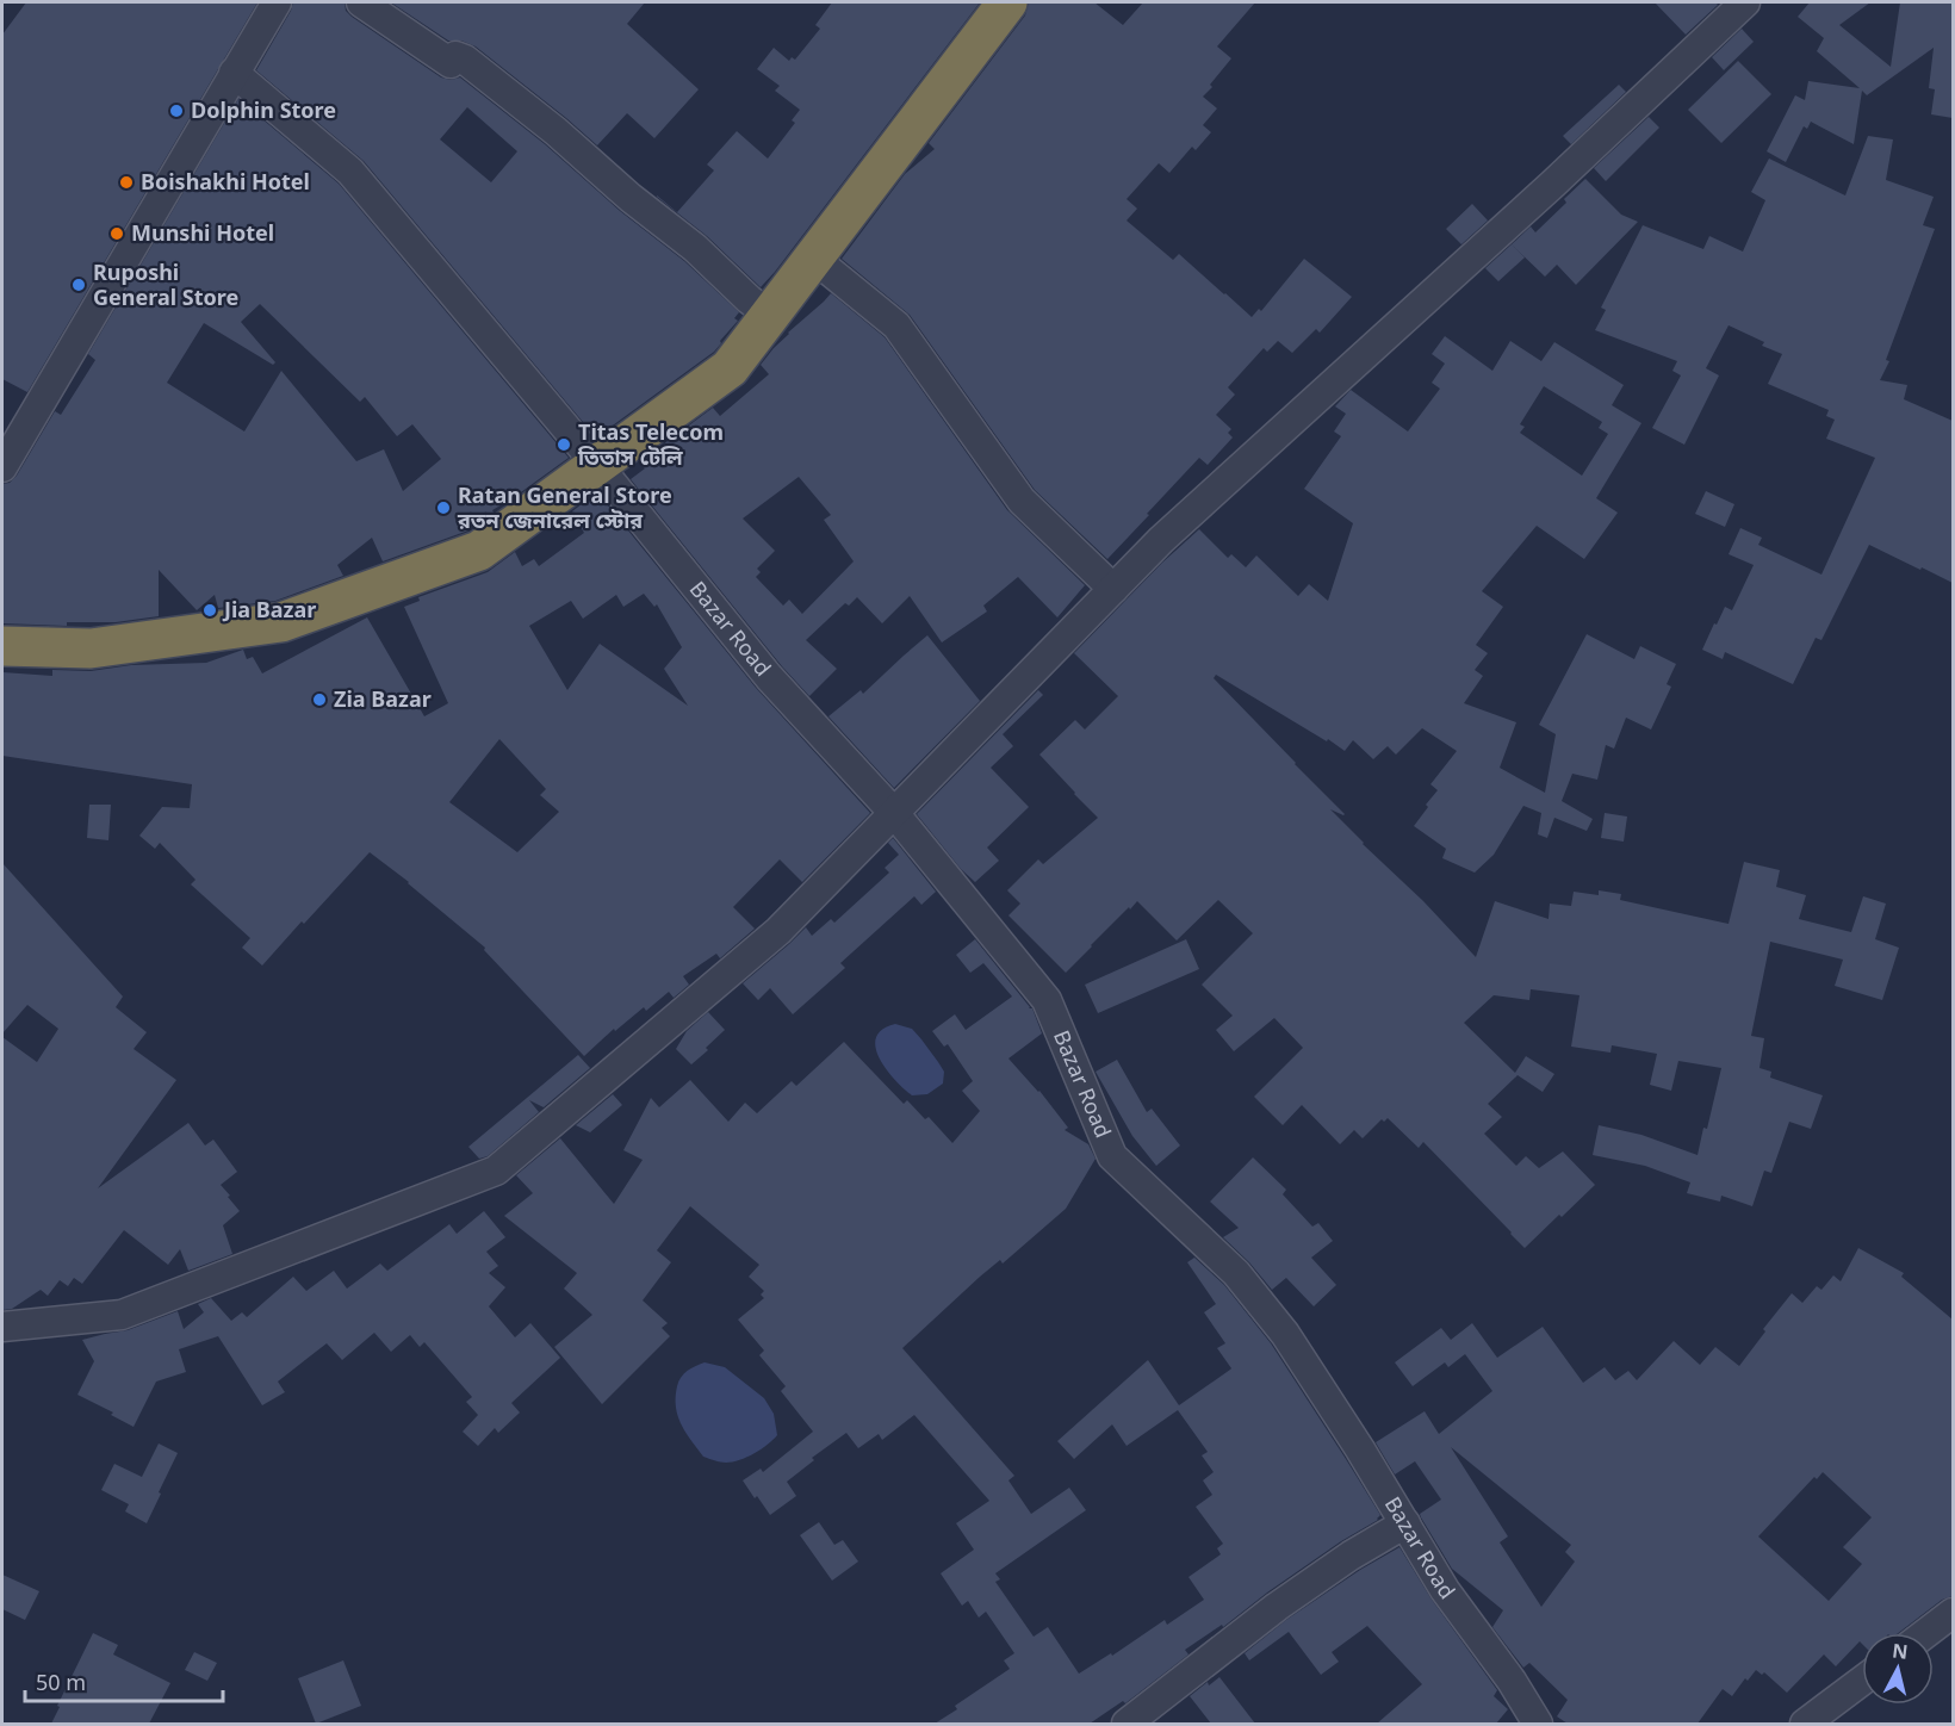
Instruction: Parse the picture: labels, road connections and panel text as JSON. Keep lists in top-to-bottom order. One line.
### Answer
{"streets":{"street":["Bazar Road"]},"places":["Dolphin Store","Boishakhi Hotel","Munshi Hotel","Ruposhi General Store","Titas Telecom তিতাস টেলি","Ratan General Store রতন জেনারেল স্টোর","Jia Bazar","Zia Bazar"],"scale_bar":"50 m","north":"top"}
